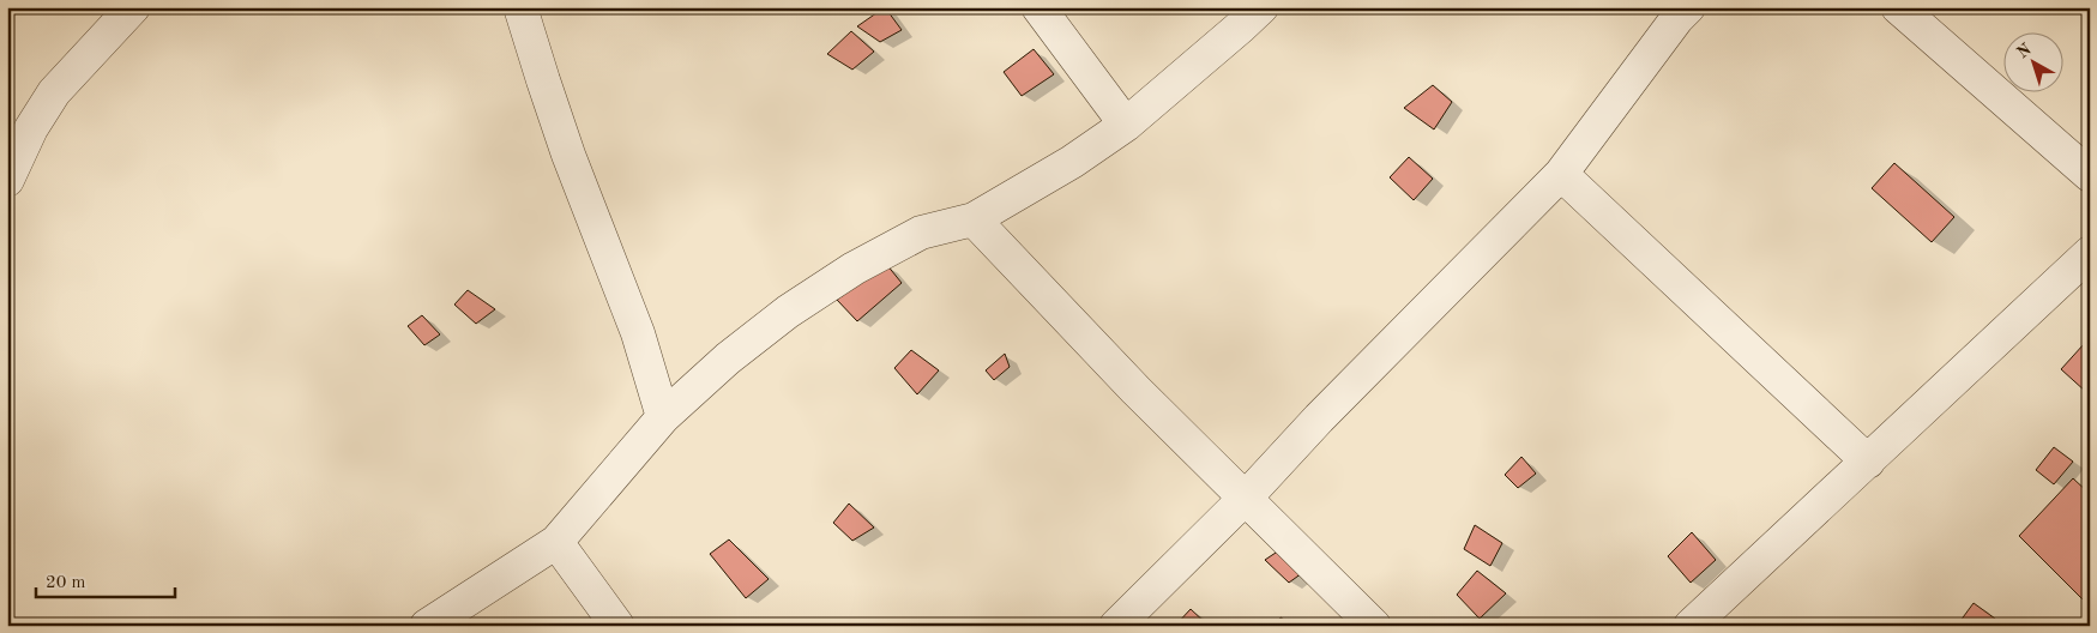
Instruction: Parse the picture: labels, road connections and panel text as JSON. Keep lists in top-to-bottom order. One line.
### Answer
{"scale_bar":"20 m","north":"top left"}
